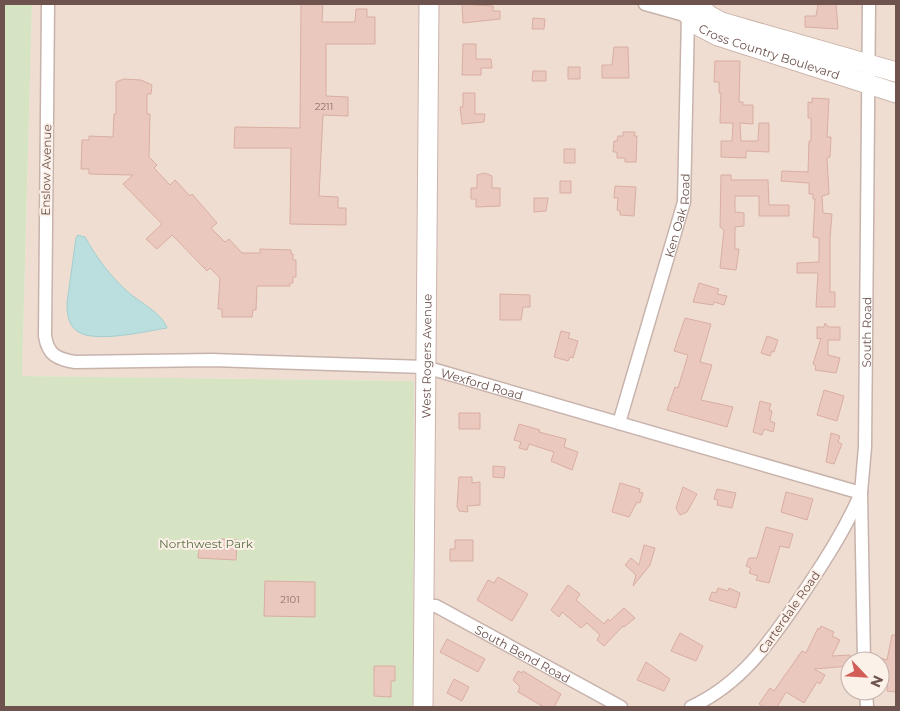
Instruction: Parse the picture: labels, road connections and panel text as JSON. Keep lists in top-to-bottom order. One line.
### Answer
{"streets":{"street":["Cross Country Boulevard","Enslow Avenue","Ken Oak Road","South Road","West Rogers Avenue","Wexford Road","Carterdale Road","South Bend Road"]},"crossings":[["Cross Country Boulevard","Ken Oak Road"],["Cross Country Boulevard","South Road"],["Enslow Avenue","Wexford Road"],["Ken Oak Road","Wexford Road"],["South Road","Wexford Road"],["South Road","Carterdale Road"],["West Rogers Avenue","Wexford Road"],["West Rogers Avenue","South Bend Road"],["Wexford Road","Carterdale Road"]],"parks":["Northwest Park"],"house_numbers":["2211","2101"],"north":"bottom right"}
